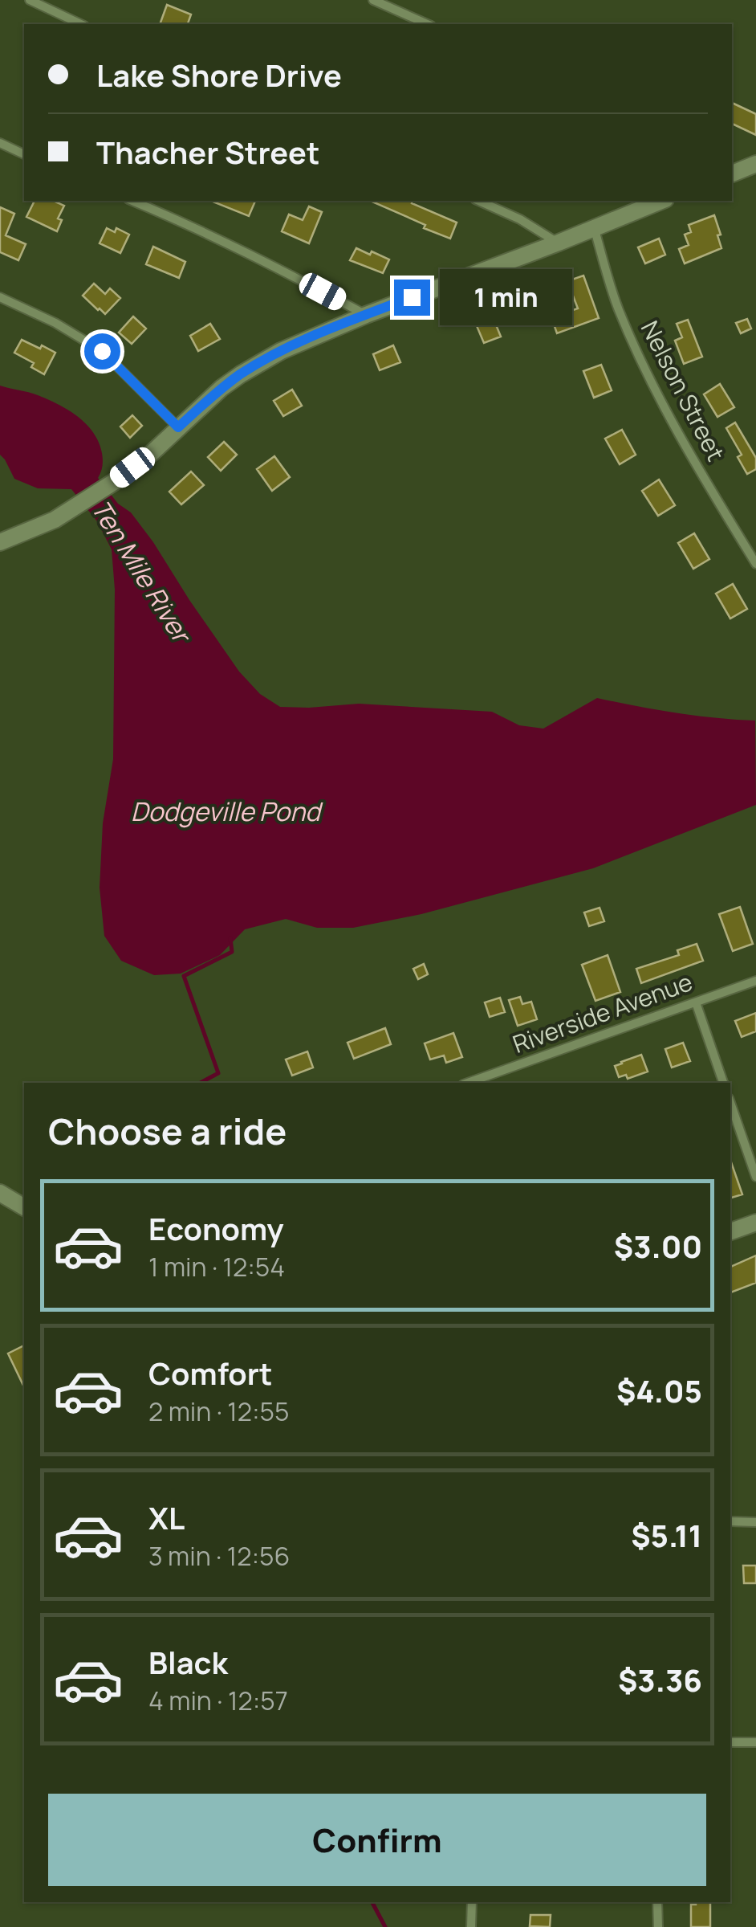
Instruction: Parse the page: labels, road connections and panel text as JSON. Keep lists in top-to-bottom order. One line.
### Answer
{"streets":{"street":["Nelson Street","Riverside Avenue"]},"water":["Ten Mile River","Dodgeville Pond"],"page":{"banner":["Lake Shore Drive","Thacher Street"],"bubble":"1 min","heading":"Choose a ride","list":[{"name":"Economy","note":"1 min · 12:54","value":"$3.00"},{"name":"Comfort","note":"2 min · 12:55","value":"$4.05"},{"name":"XL","note":"3 min · 12:56","value":"$5.11"},{"name":"Black","note":"4 min · 12:57","value":"$3.36"}],"buttons":"Confirm"}}
